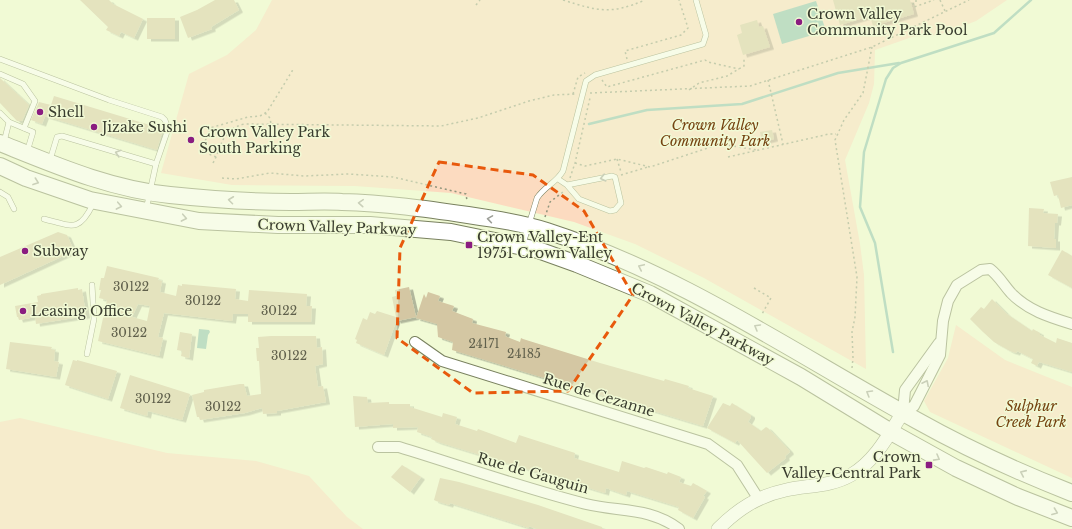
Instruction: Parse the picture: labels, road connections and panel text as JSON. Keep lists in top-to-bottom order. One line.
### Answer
{"streets":{"main road":["Crown Valley Parkway"],"street":["Rue de Cezanne","Rue de Gauguin"]},"parks":["Crown Valley Community Park","Sulphur Creek Park"],"places":{"other":["Crown Valley Community Park Pool","Shell","Jizake Sushi","Crown Valley Park South Parking","Subway","Leasing Office"],"transit":["Crown Valley-Ent 19751 Crown Valley","Crown Valley-Central Park"]},"house_numbers":["30122","30122","30122","30122","24171","24185","30122","30122","30122"]}
